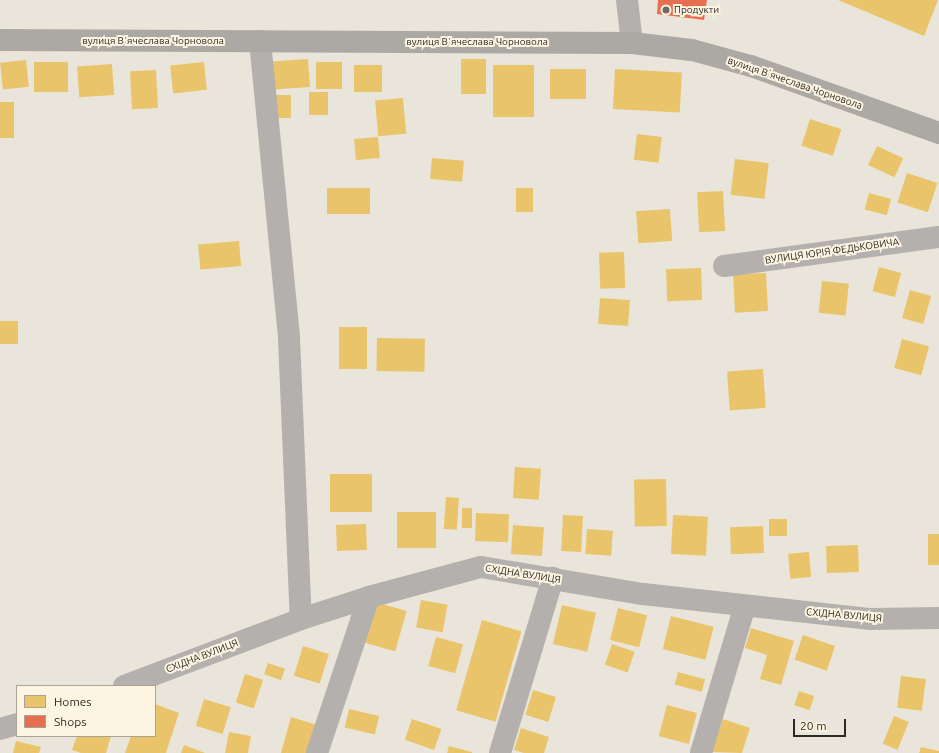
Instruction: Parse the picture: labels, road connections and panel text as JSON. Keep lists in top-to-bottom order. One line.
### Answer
{"streets":{"main road":["вулиця Вʼячеслава Чорновола"],"street":["ВУЛИЦЯ ЮРІЯ ФЕДЬКОВИЧА","СХІДНА ВУЛИЦЯ"]},"places":["Продукти"],"legend":["Homes","Shops"],"scale_bar":"20 m"}
